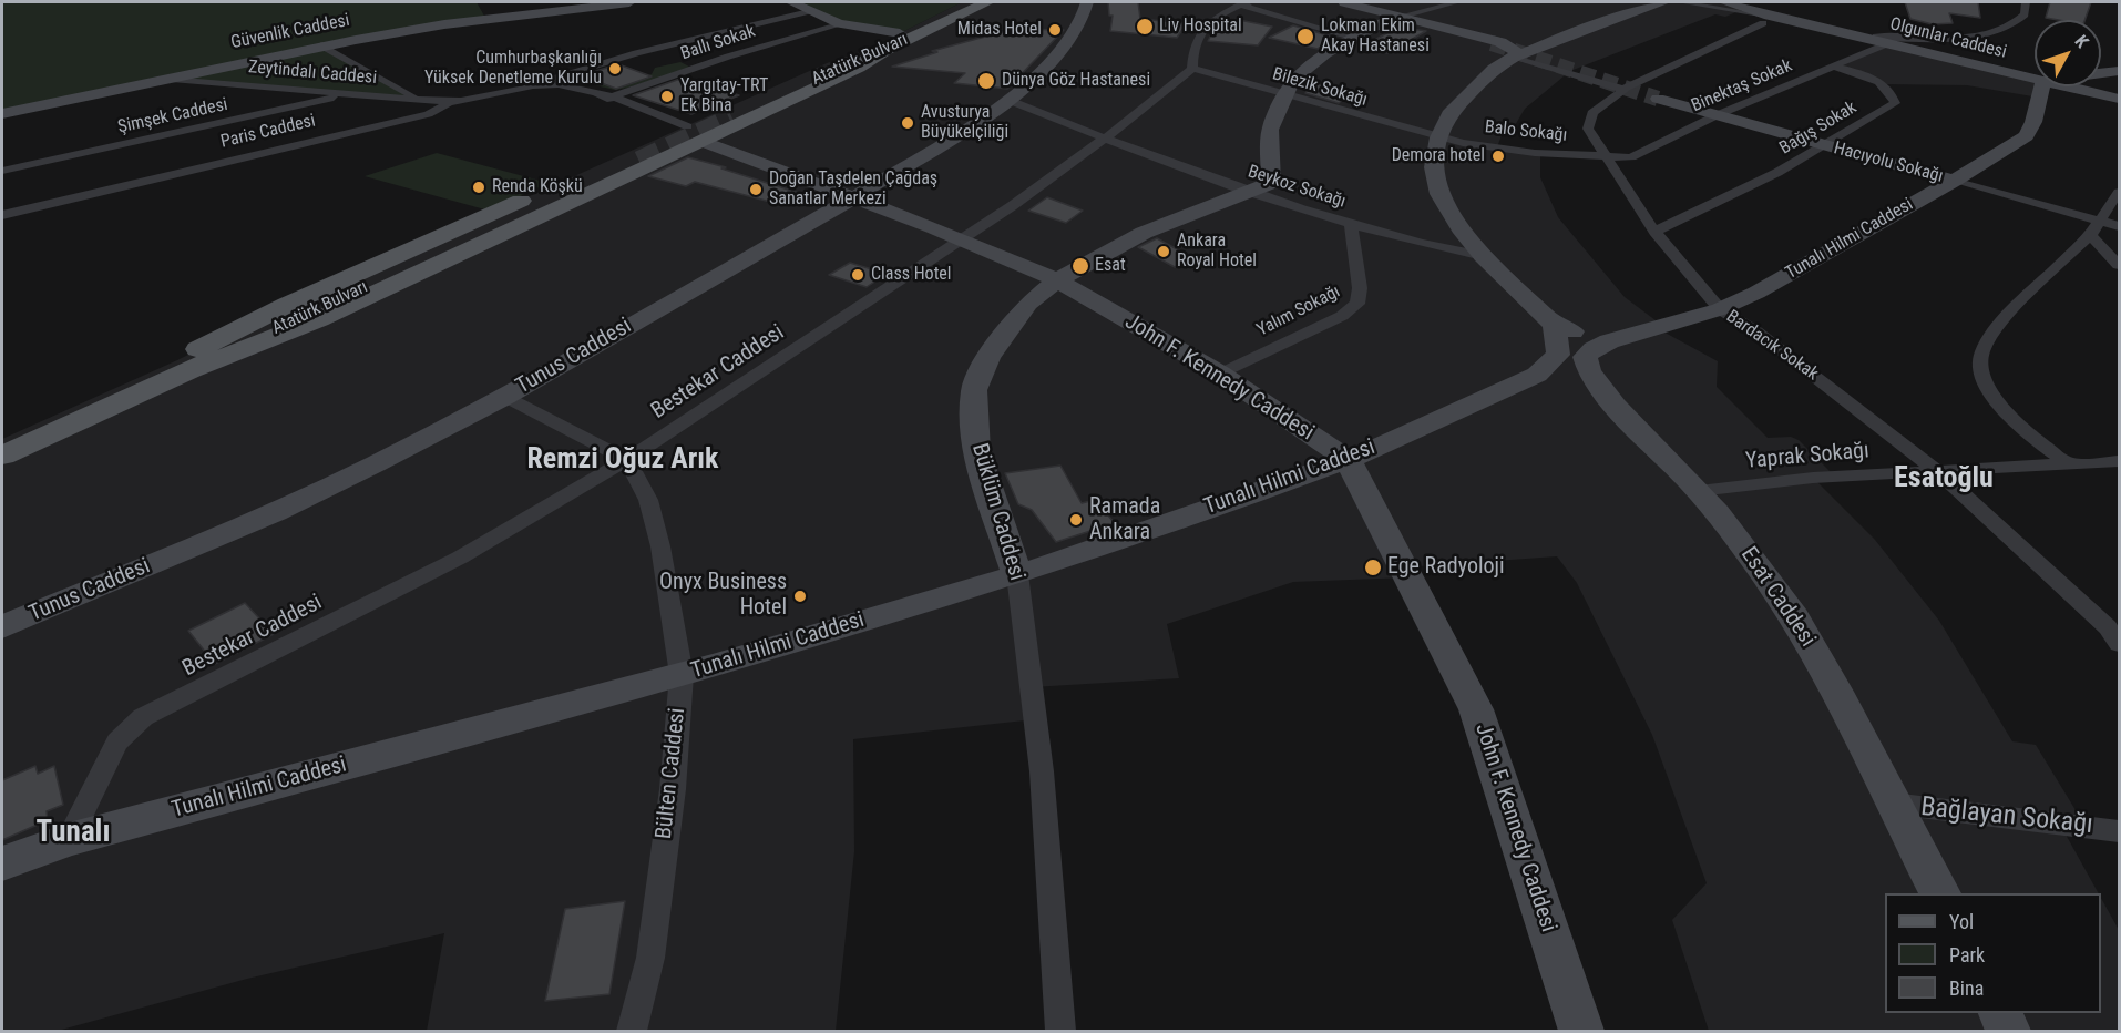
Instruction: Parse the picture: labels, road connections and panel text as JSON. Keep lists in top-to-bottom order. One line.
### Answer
{"streets":{"main road":["Güvenlik Caddesi","Olgunlar Caddesi","Atatürk Bulvarı","Hacıyolu Sokağı","Tunalı Hilmi Caddesi","Tunus Caddesi","John F. Kennedy Caddesi","Büklüm Caddesi","Esat Caddesi"],"street":["Ballı Sokak","Zeytindalı Caddesi","Binektaş Sokak","Bilezik Sokağı","Şimşek Caddesi","Bağış Sokak","Paris Caddesi","Balo Sokağı","Beykoz Sokağı","Yalım Sokağı","Bardacık Sokak","Bestekar Caddesi","Yaprak Sokağı","Bülten Caddesi","Bağlayan Sokağı"]},"crossings":[["Güvenlik Caddesi","Zeytindalı Caddesi"],["Olgunlar Caddesi","Binektaş Sokak"],["Olgunlar Caddesi","Bardacık Sokak"],["Ballı Sokak","Paris Caddesi"],["Zeytindalı Caddesi","Şimşek Caddesi"],["Zeytindalı Caddesi","Paris Caddesi"],["Binektaş Sokak","Bağış Sokak"],["Binektaş Sokak","Balo Sokağı"],["Binektaş Sokak","Hacıyolu Sokağı"],["Binektaş Sokak","Bardacık Sokak"],["Bilezik Sokağı","Balo Sokağı"],["Bilezik Sokağı","Bestekar Caddesi"],["Bilezik Sokağı","Büklüm Caddesi"],["Bağış Sokak","Hacıyolu Sokağı"],["Bağış Sokak","Bardacık Sokak"],["Balo Sokağı","Bardacık Sokak"],["Hacıyolu Sokağı","Tunalı Hilmi Caddesi"],["Beykoz Sokağı","Yalım Sokağı"],["Beykoz Sokağı","Tunus Caddesi"],["Beykoz Sokağı","Bestekar Caddesi"],["Beykoz Sokağı","Büklüm Caddesi"],["Tunalı Hilmi Caddesi","Bardacık Sokak"],["Tunalı Hilmi Caddesi","Bestekar Caddesi"],["Tunalı Hilmi Caddesi","John F. Kennedy Caddesi"],["Tunalı Hilmi Caddesi","Büklüm Caddesi"],["Tunalı Hilmi Caddesi","Esat Caddesi"],["Tunalı Hilmi Caddesi","Bülten Caddesi"],["Yalım Sokağı","John F. Kennedy Caddesi"],["Bardacık Sokak","Yaprak Sokağı"],["Tunus Caddesi","John F. Kennedy Caddesi"],["Bestekar Caddesi","John F. Kennedy Caddesi"],["Bestekar Caddesi","Bülten Caddesi"],["John F. Kennedy Caddesi","Büklüm Caddesi"],["Yaprak Sokağı","Esat Caddesi"],["Esat Caddesi","Bağlayan Sokağı"]],"districts":["Remzi Oğuz Arık","Esatoğlu","Tunalı"],"places":["Liv Hospital","Midas Hotel","Lokman Ekim Akay Hastanesi","Cumhurbaşkanlığı Yüksek Denetleme Kurulu","Dünya Göz Hastanesi","Yargıtay-TRT Ek Bina","Avusturya Büyükelçiliği","Demora hotel","Renda Köşkü","Doğan Taşdelen Çağdaş Sanatlar Merkezi","Ankara Royal Hotel","Esat","Class Hotel","Ramada Ankara","Ege Radyoloji","Onyx Business Hotel"],"legend":["Yol","Park","Bina"],"north":"top right"}
